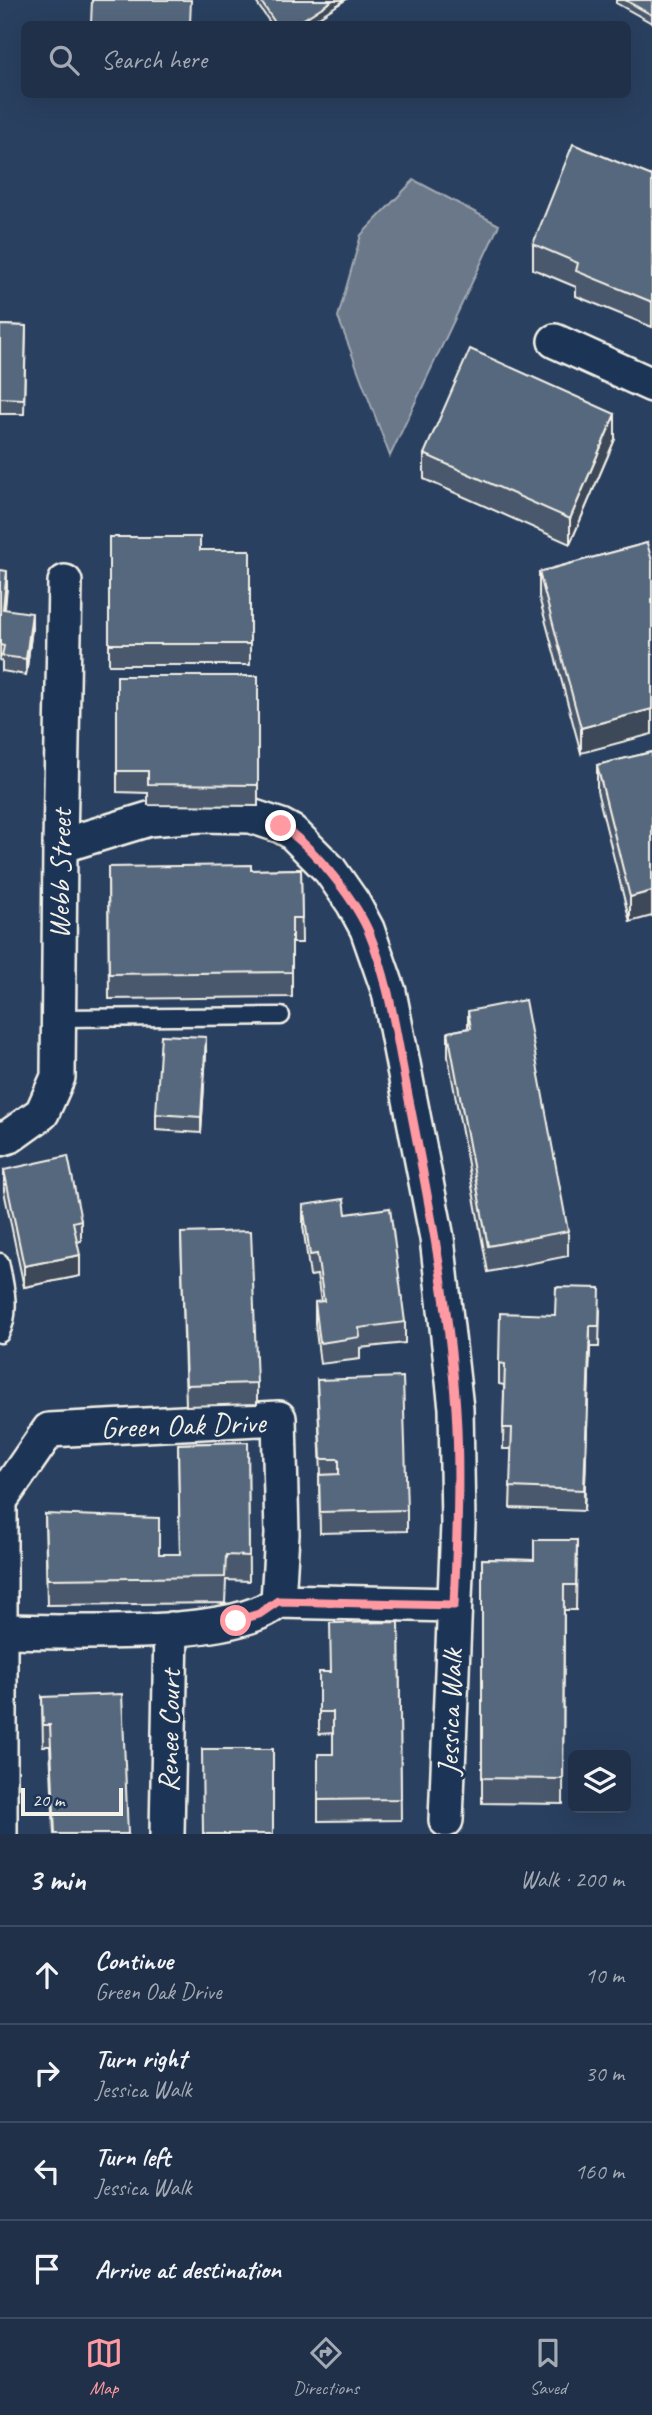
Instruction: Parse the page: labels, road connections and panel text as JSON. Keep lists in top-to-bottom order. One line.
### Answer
{"streets":{"street":["Webb Street","Green Oak Drive","Jessica Walk","Renee Court"]},"crossings":[["Webb Street","Jessica Walk"],["Green Oak Drive","Jessica Walk"]],"scale_bar":"20 m","page":{"search":"Search here","scale":"20 m","heading":["3 min","Walk · 200 m"],"list":[["Continue","Green Oak Drive","10 m"],["Turn right","Jessica Walk","30 m"],["Turn left","Jessica Walk","160 m"],"Arrive at destination"],"nav":["Map","Directions","Saved"]}}
